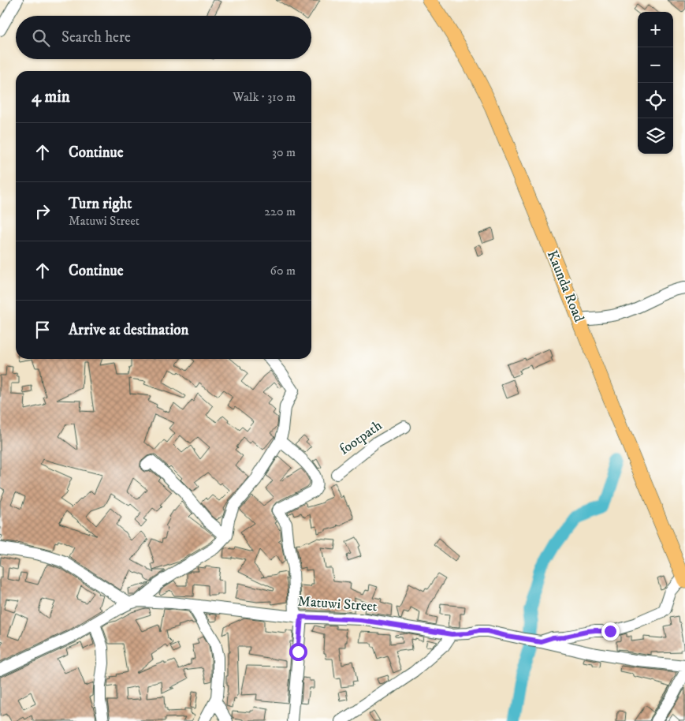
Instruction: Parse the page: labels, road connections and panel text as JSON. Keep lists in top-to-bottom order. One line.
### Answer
{"streets":{"main road":["Kaunda Road"],"street":["footpath","Matuwi Street"]},"page":{"map_buttons":["+","−"],"search":"Search here","heading":["4 min","Walk · 310 m"],"list":[["Continue","30 m"],["Turn right","Matuwi Street","220 m"],["Continue","60 m"],"Arrive at destination"]}}
